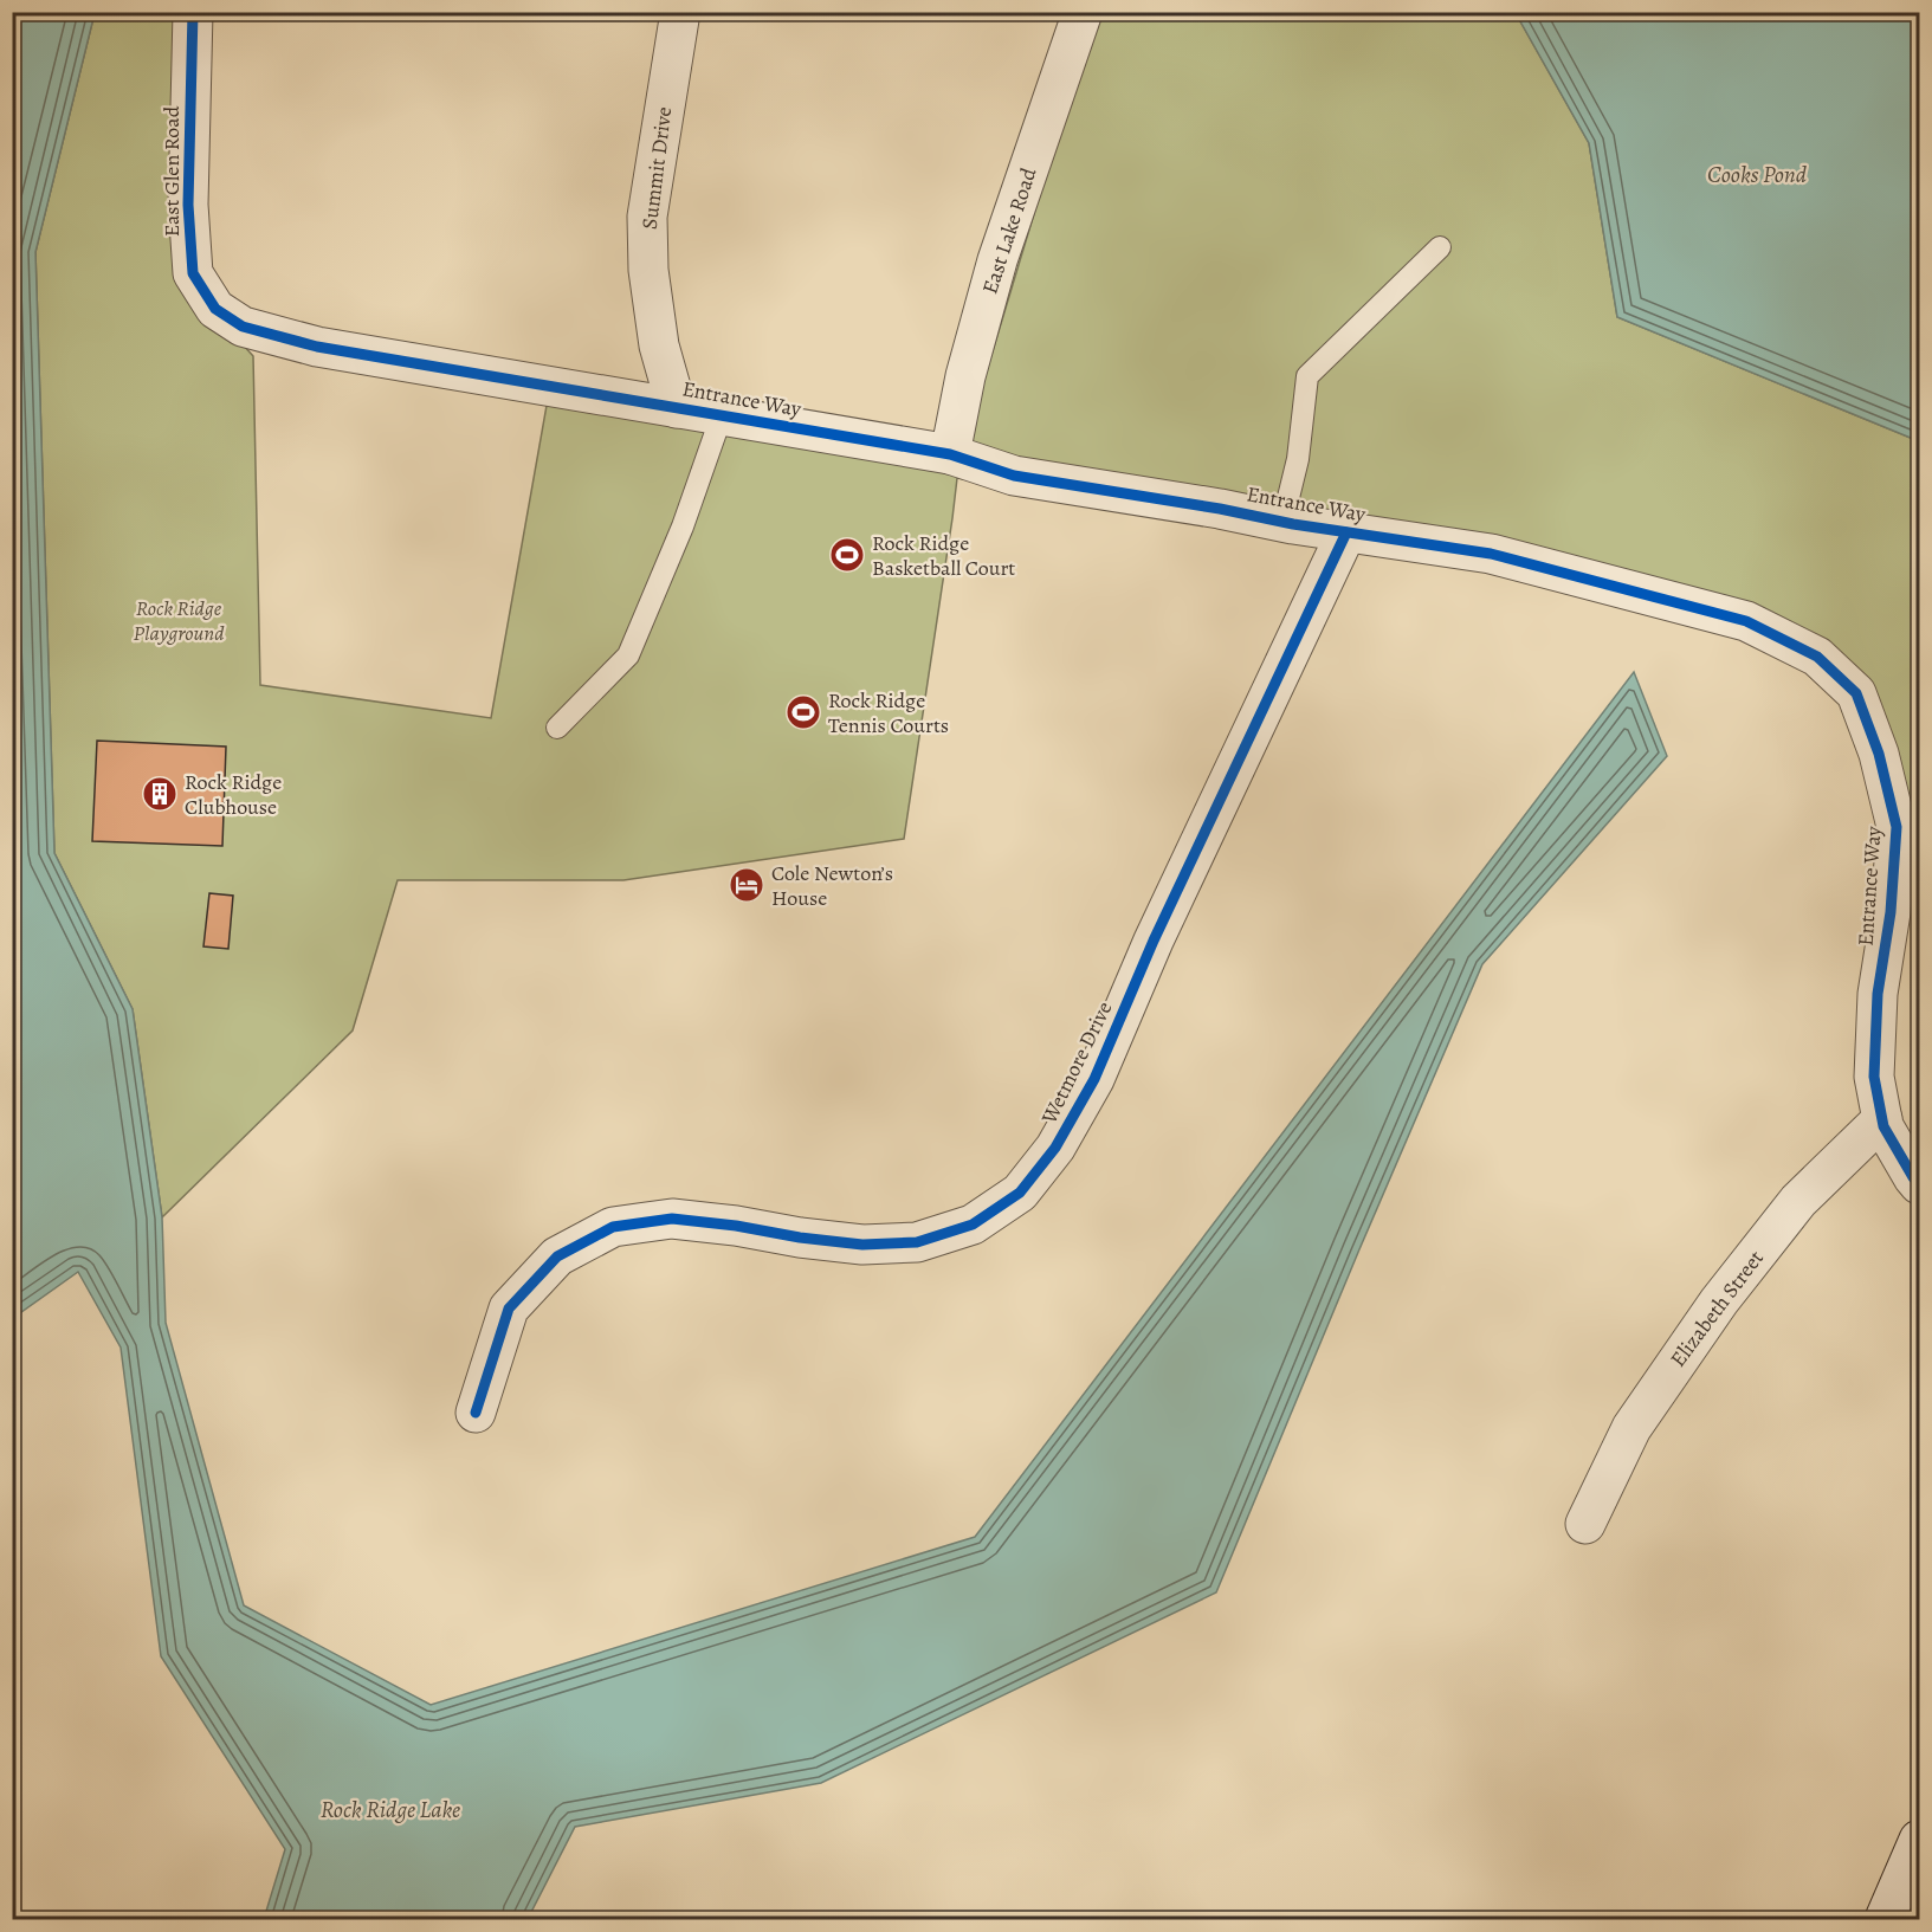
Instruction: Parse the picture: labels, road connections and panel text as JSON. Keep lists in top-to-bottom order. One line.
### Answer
{"streets":{"street":["Summit Drive","East Glen Road","East Lake Road","Entrance Way","Wetmore Drive","Elizabeth Street"]},"crossings":[["Summit Drive","Entrance Way"],["East Glen Road","Entrance Way"],["East Lake Road","Entrance Way"],["Entrance Way","Wetmore Drive"],["Entrance Way","Elizabeth Street"]],"water":["Cooks Pond","Rock Ridge Lake"],"parks":["Rock Ridge Playground"],"places":{"sports":["Rock Ridge Basketball Court","Rock Ridge Tennis Courts"],"building":["Rock Ridge Clubhouse"],"hotel":["Cole Newton’s House"]}}
